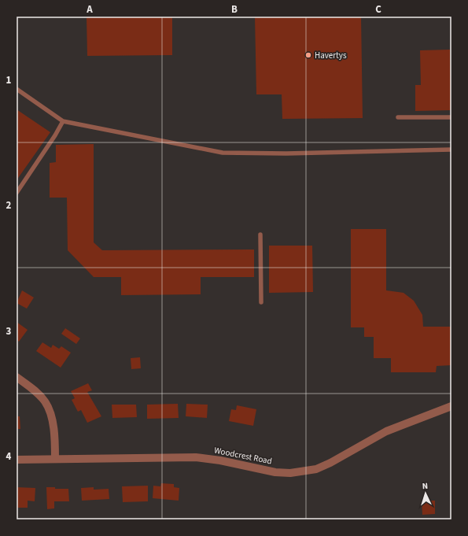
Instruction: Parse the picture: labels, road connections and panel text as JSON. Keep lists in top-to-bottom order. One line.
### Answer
{"streets":{"street":["Woodcrest Road"]},"places":["Havertys"],"north":"top","grid":{"columns":["A","B","C"],"rows":["1","2","3","4"]}}
